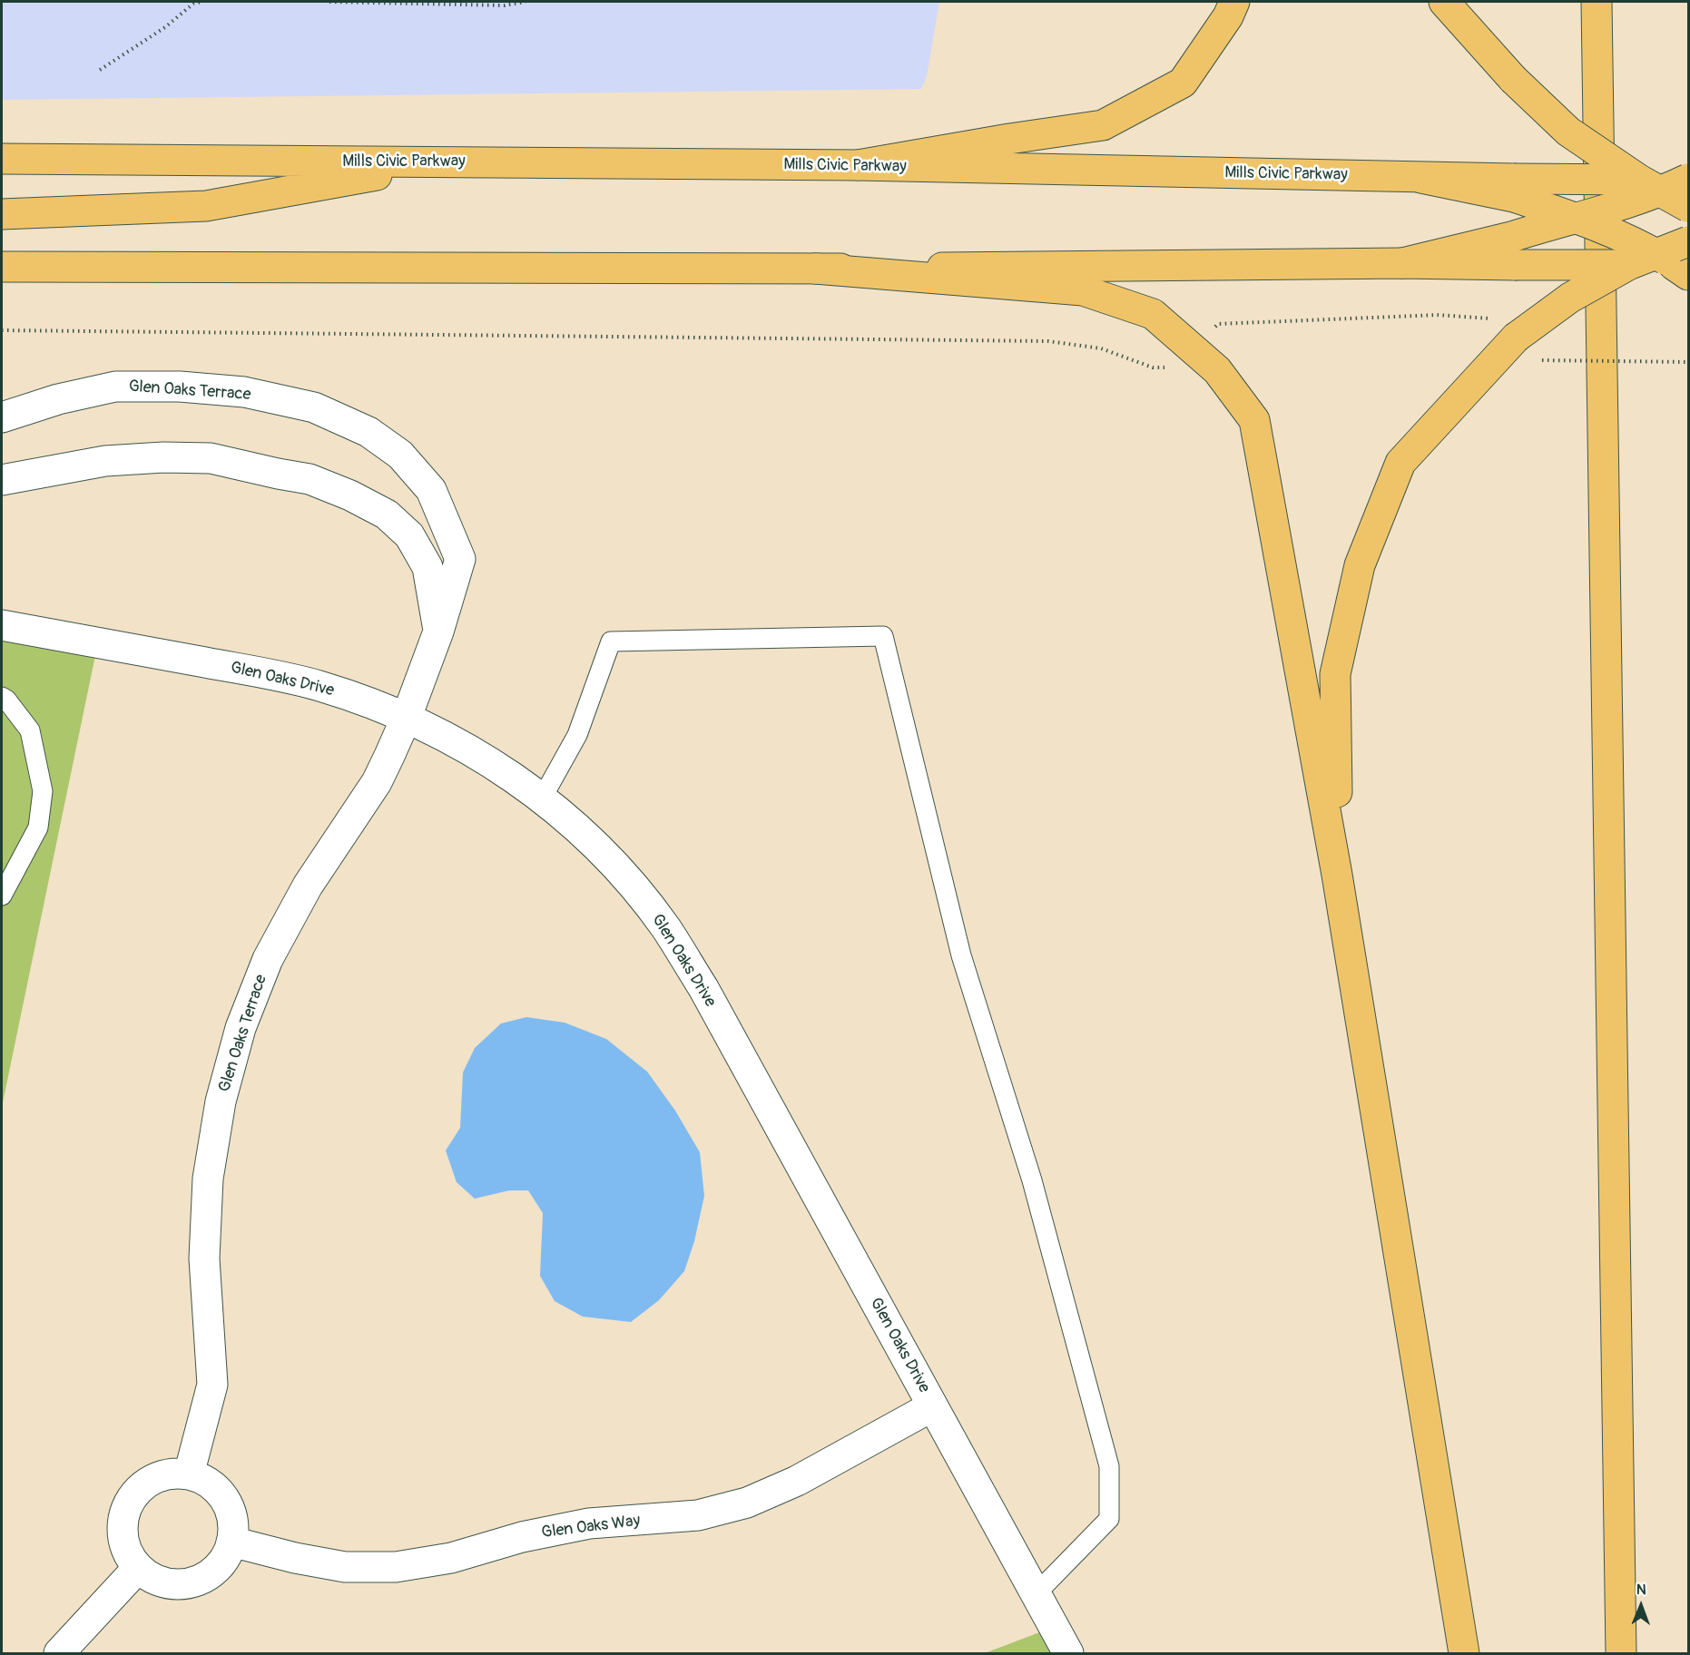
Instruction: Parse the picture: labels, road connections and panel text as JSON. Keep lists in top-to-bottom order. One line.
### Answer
{"streets":{"main road":["Mills Civic Parkway"],"street":["Glen Oaks Terrace","Glen Oaks Drive","Glen Oaks Way"]},"crossings":[["Glen Oaks Terrace","Glen Oaks Drive"],["Glen Oaks Terrace","Glen Oaks Way"],["Glen Oaks Drive","Glen Oaks Way"]],"north":"top"}
